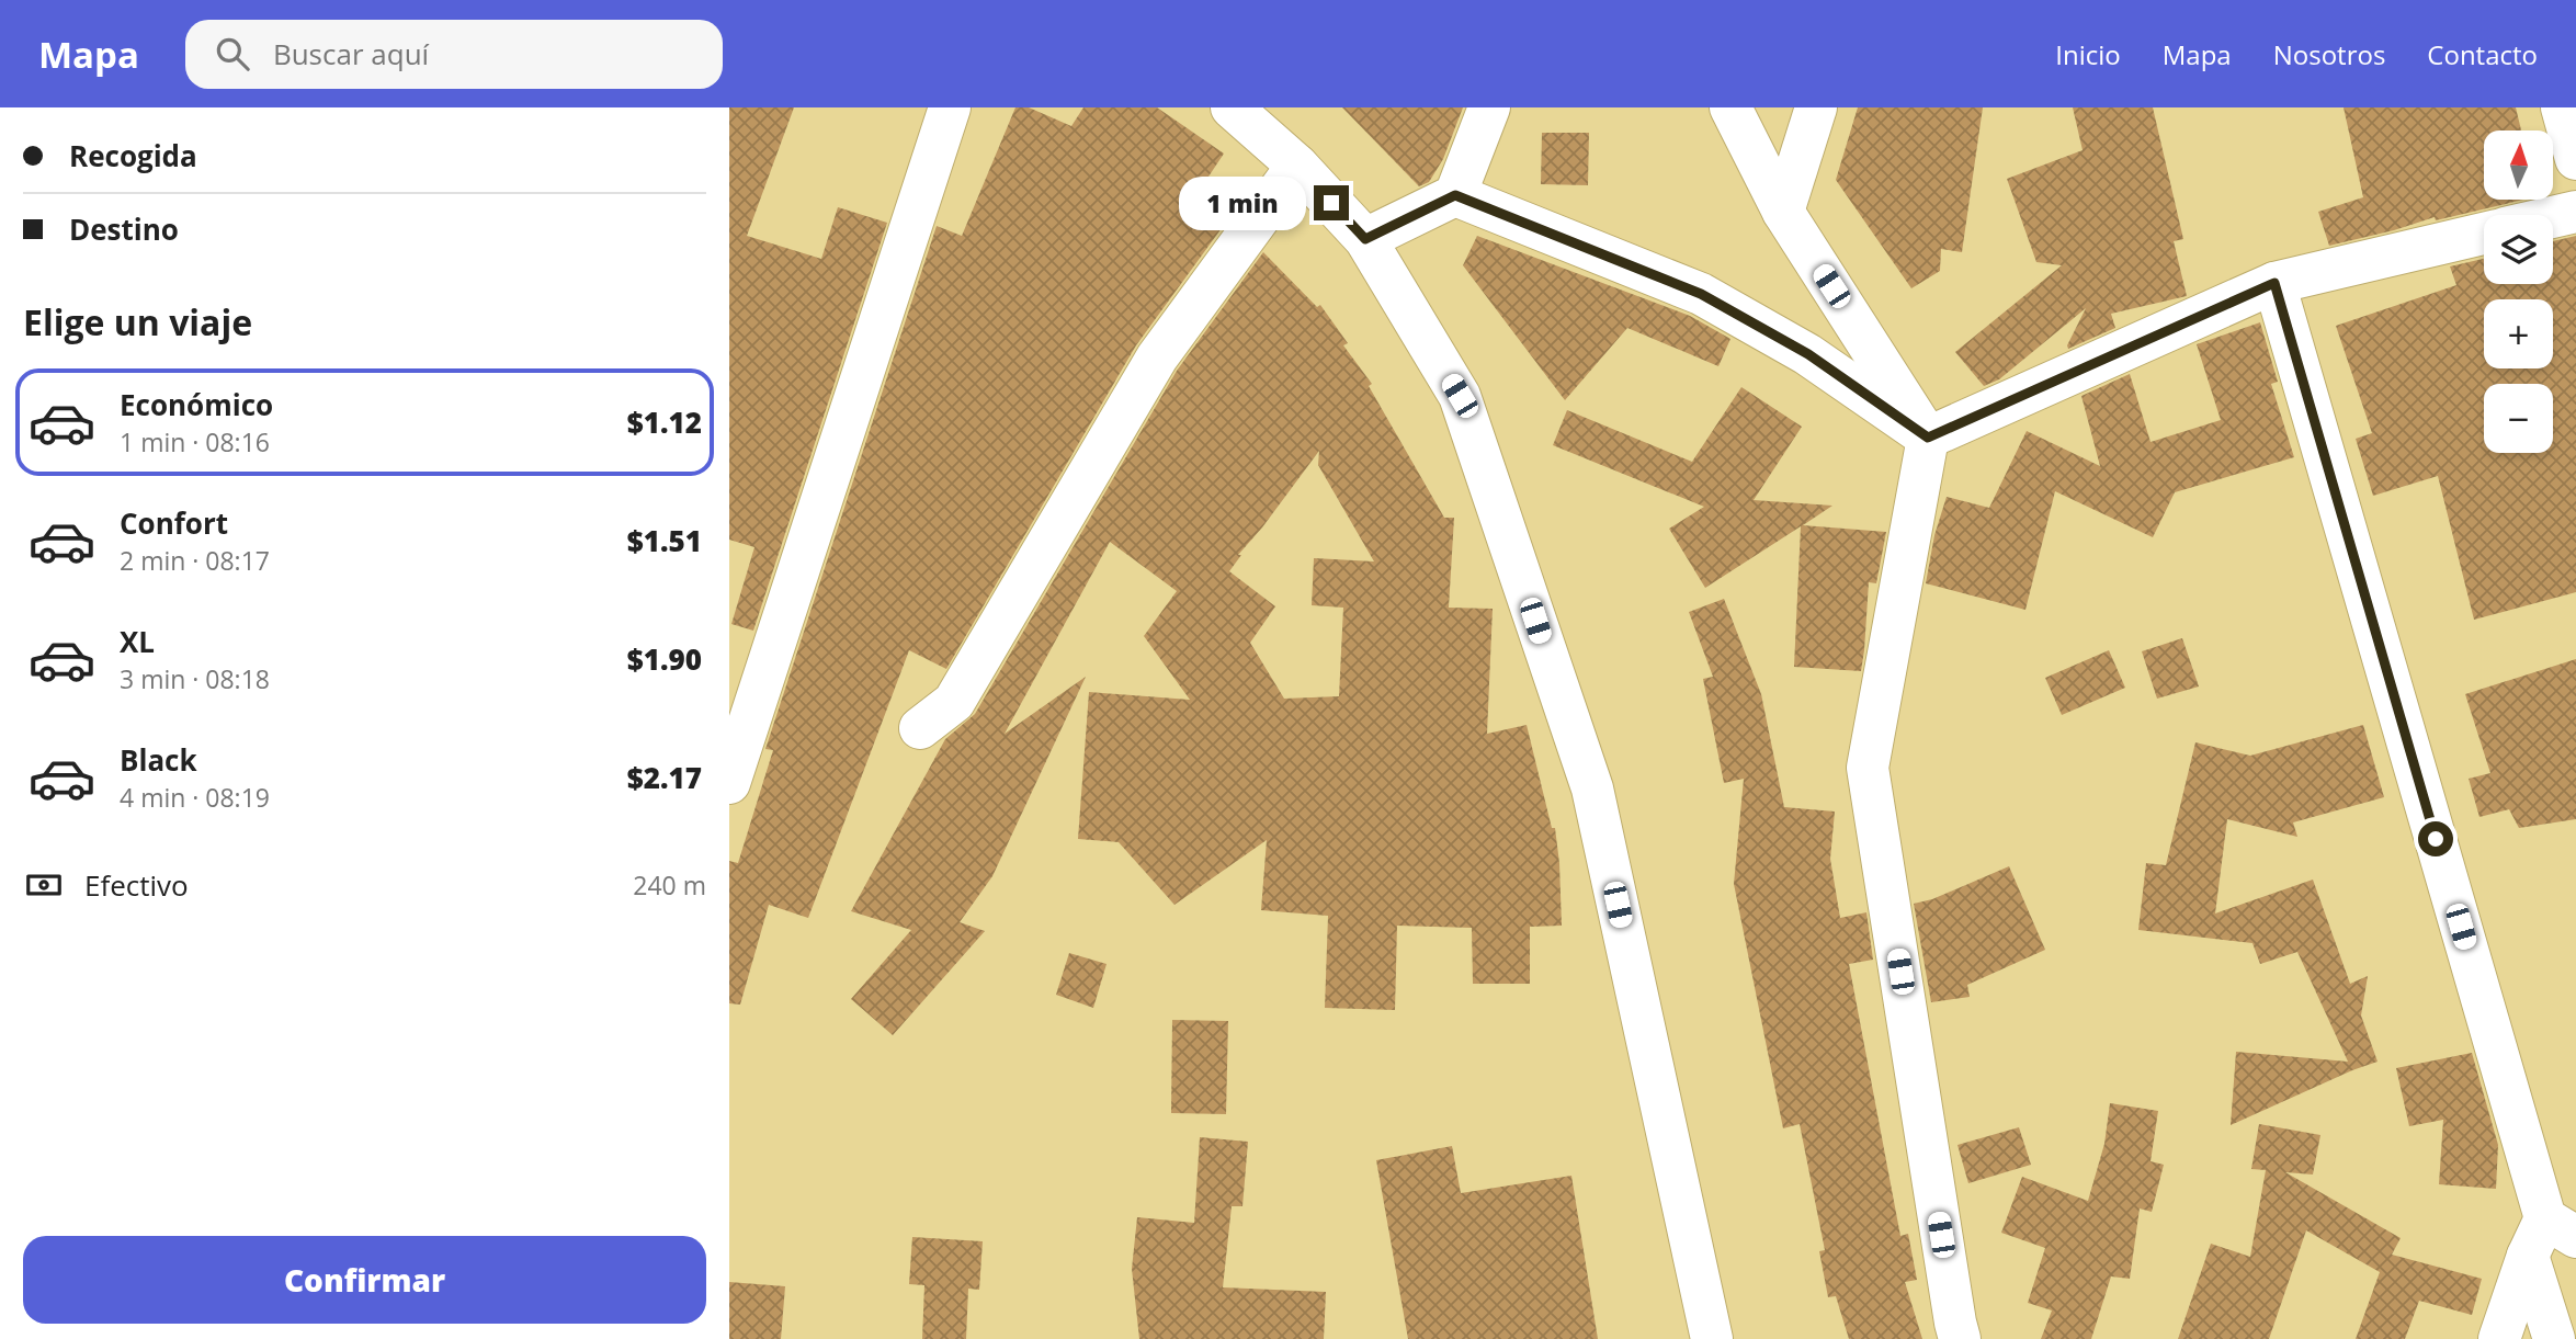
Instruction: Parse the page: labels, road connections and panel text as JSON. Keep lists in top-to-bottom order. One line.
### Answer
{"north":"top","page":{"header":"Mapa","search":"Buscar aquí","nav":["Inicio","Mapa","Nosotros","Contacto"],"banner":["Recogida","Destino"],"map_buttons":["+","−"],"bubble":"1 min","heading":"Elige un viaje","list":[{"name":"Económico","note":"1 min · 08:16","value":"$1.12"},{"name":"Confort","note":"2 min · 08:17","value":"$1.51"},{"name":"XL","note":"3 min · 08:18","value":"$1.90"},{"name":"Black","note":"4 min · 08:19","value":"$2.17"}],"pay":["Efectivo","240 m"],"buttons":"Confirmar"}}
